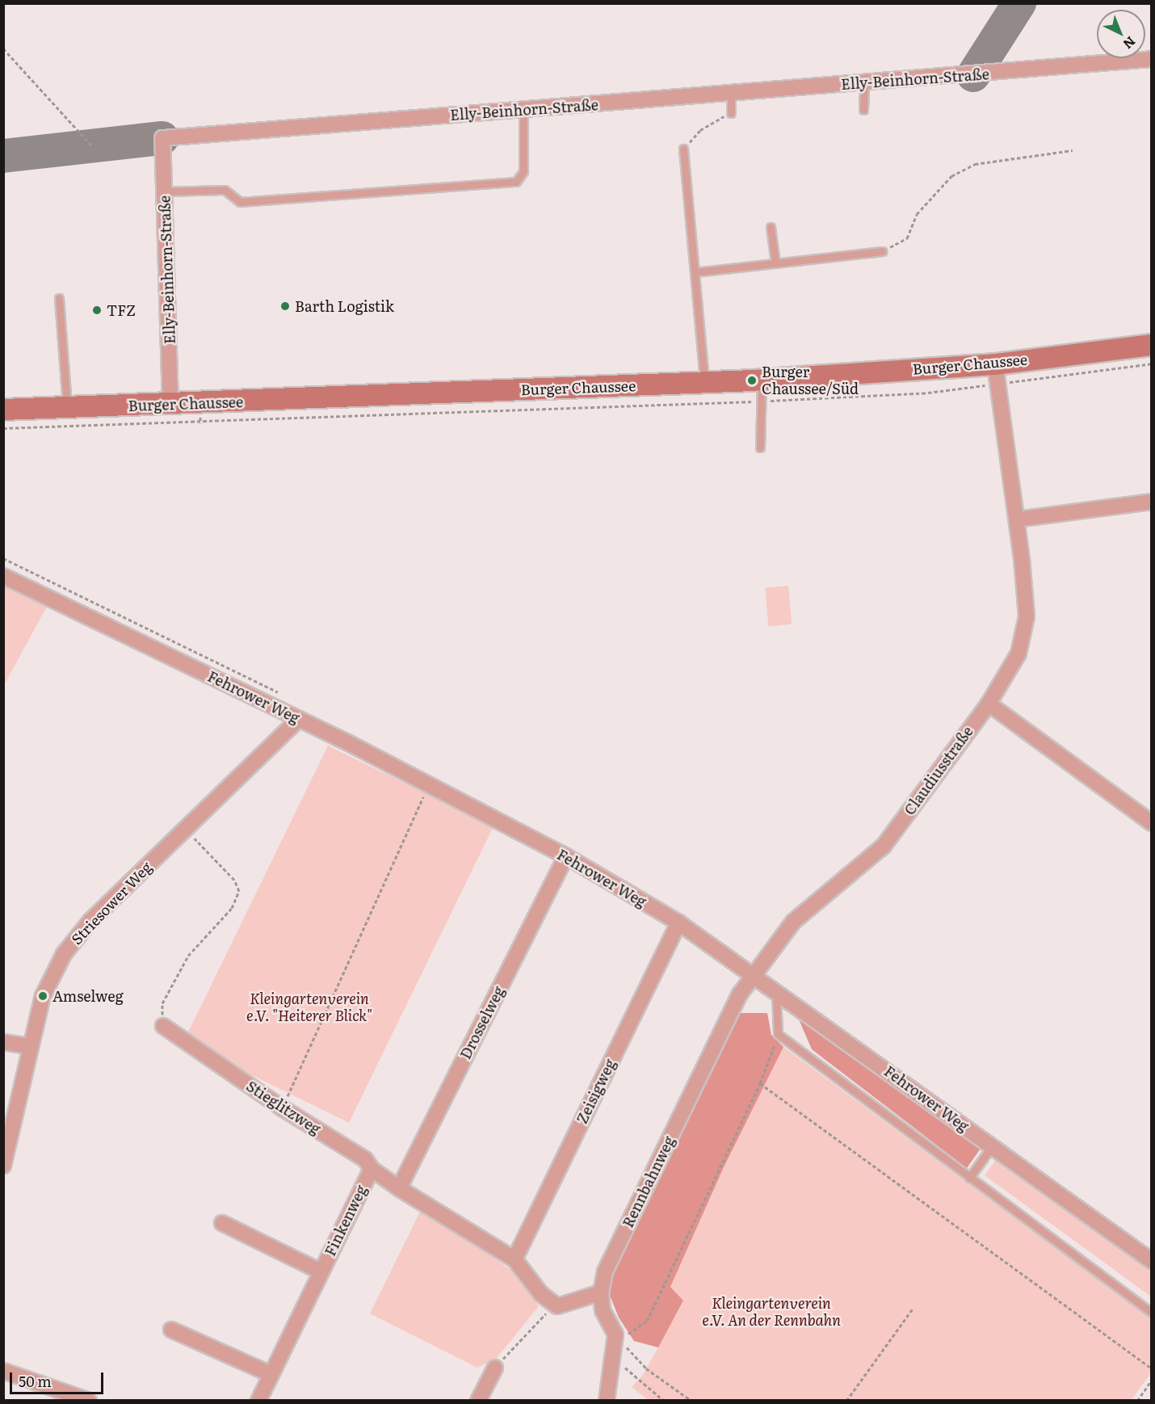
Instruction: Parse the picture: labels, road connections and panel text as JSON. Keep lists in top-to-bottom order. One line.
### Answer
{"streets":{"main road":["Burger Chaussee"],"street":["Elly-Beinhorn-Straße","Fehrower Weg","Claudiusstraße","Striesower Weg","Drosselweg","Zeisigweg","Stieglitzweg","Rennbahnweg","Finkenweg"]},"crossings":[["Elly-Beinhorn-Straße","Burger Chaussee"],["Burger Chaussee","Claudiusstraße"],["Fehrower Weg","Claudiusstraße"],["Fehrower Weg","Striesower Weg"],["Fehrower Weg","Drosselweg"],["Fehrower Weg","Zeisigweg"],["Fehrower Weg","Rennbahnweg"],["Claudiusstraße","Rennbahnweg"],["Drosselweg","Stieglitzweg"],["Zeisigweg","Stieglitzweg"],["Stieglitzweg","Finkenweg"]],"parks":["Kleingartenverein e.V. \"Heiterer Blick\"","Kleingartenverein e.V. An der Rennbahn"],"places":["Barth Logistik","TFZ","Burger Chaussee/Süd","Amselweg"],"scale_bar":"50 m","north":"bottom right"}
